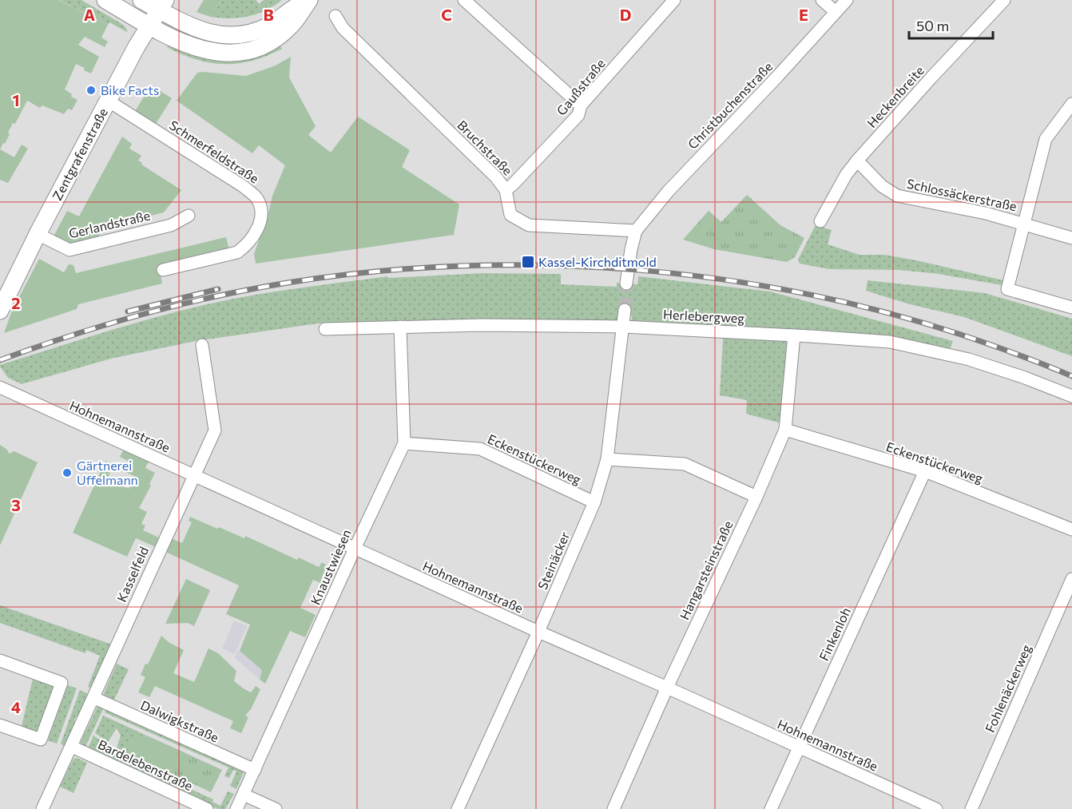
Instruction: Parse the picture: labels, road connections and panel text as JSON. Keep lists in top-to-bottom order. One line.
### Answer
{"streets":{"main road":["Zentgrafenstraße"],"street":["Gaußstraße","Heckenbreite","Christbuchenstraße","Bruchstraße","Schmerfeldstraße","Schlossäckerstraße","Gerlandstraße","Herlebergweg","Hohnemannstraße","Eckenstückerweg","Steinäcker","Knaustwiesen","Hangarsteinstraße","Kasselfeld","Finkenloh","Fohlenäckerweg","Dalwigkstraße","Bardelebenstraße"]},"crossings":[["Gaußstraße","Bruchstraße"],["Heckenbreite","Schlossäckerstraße"],["Christbuchenstraße","Bruchstraße"],["Schmerfeldstraße","Zentgrafenstraße"],["Zentgrafenstraße","Gerlandstraße"],["Herlebergweg","Steinäcker"],["Herlebergweg","Knaustwiesen"],["Herlebergweg","Hangarsteinstraße"],["Hohnemannstraße","Steinäcker"],["Hohnemannstraße","Knaustwiesen"],["Hohnemannstraße","Hangarsteinstraße"],["Hohnemannstraße","Kasselfeld"],["Hohnemannstraße","Finkenloh"],["Eckenstückerweg","Steinäcker"],["Eckenstückerweg","Knaustwiesen"],["Eckenstückerweg","Hangarsteinstraße"],["Eckenstückerweg","Finkenloh"],["Knaustwiesen","Dalwigkstraße"],["Kasselfeld","Dalwigkstraße"],["Kasselfeld","Bardelebenstraße"]],"places":{"other":["Bike Facts","Gärtnerei Uffelmann"],"transit":["Kassel-Kirchditmold"]},"scale_bar":"50 m","grid":{"columns":["A","B","C","D","E"],"rows":["1","2","3","4"]}}
